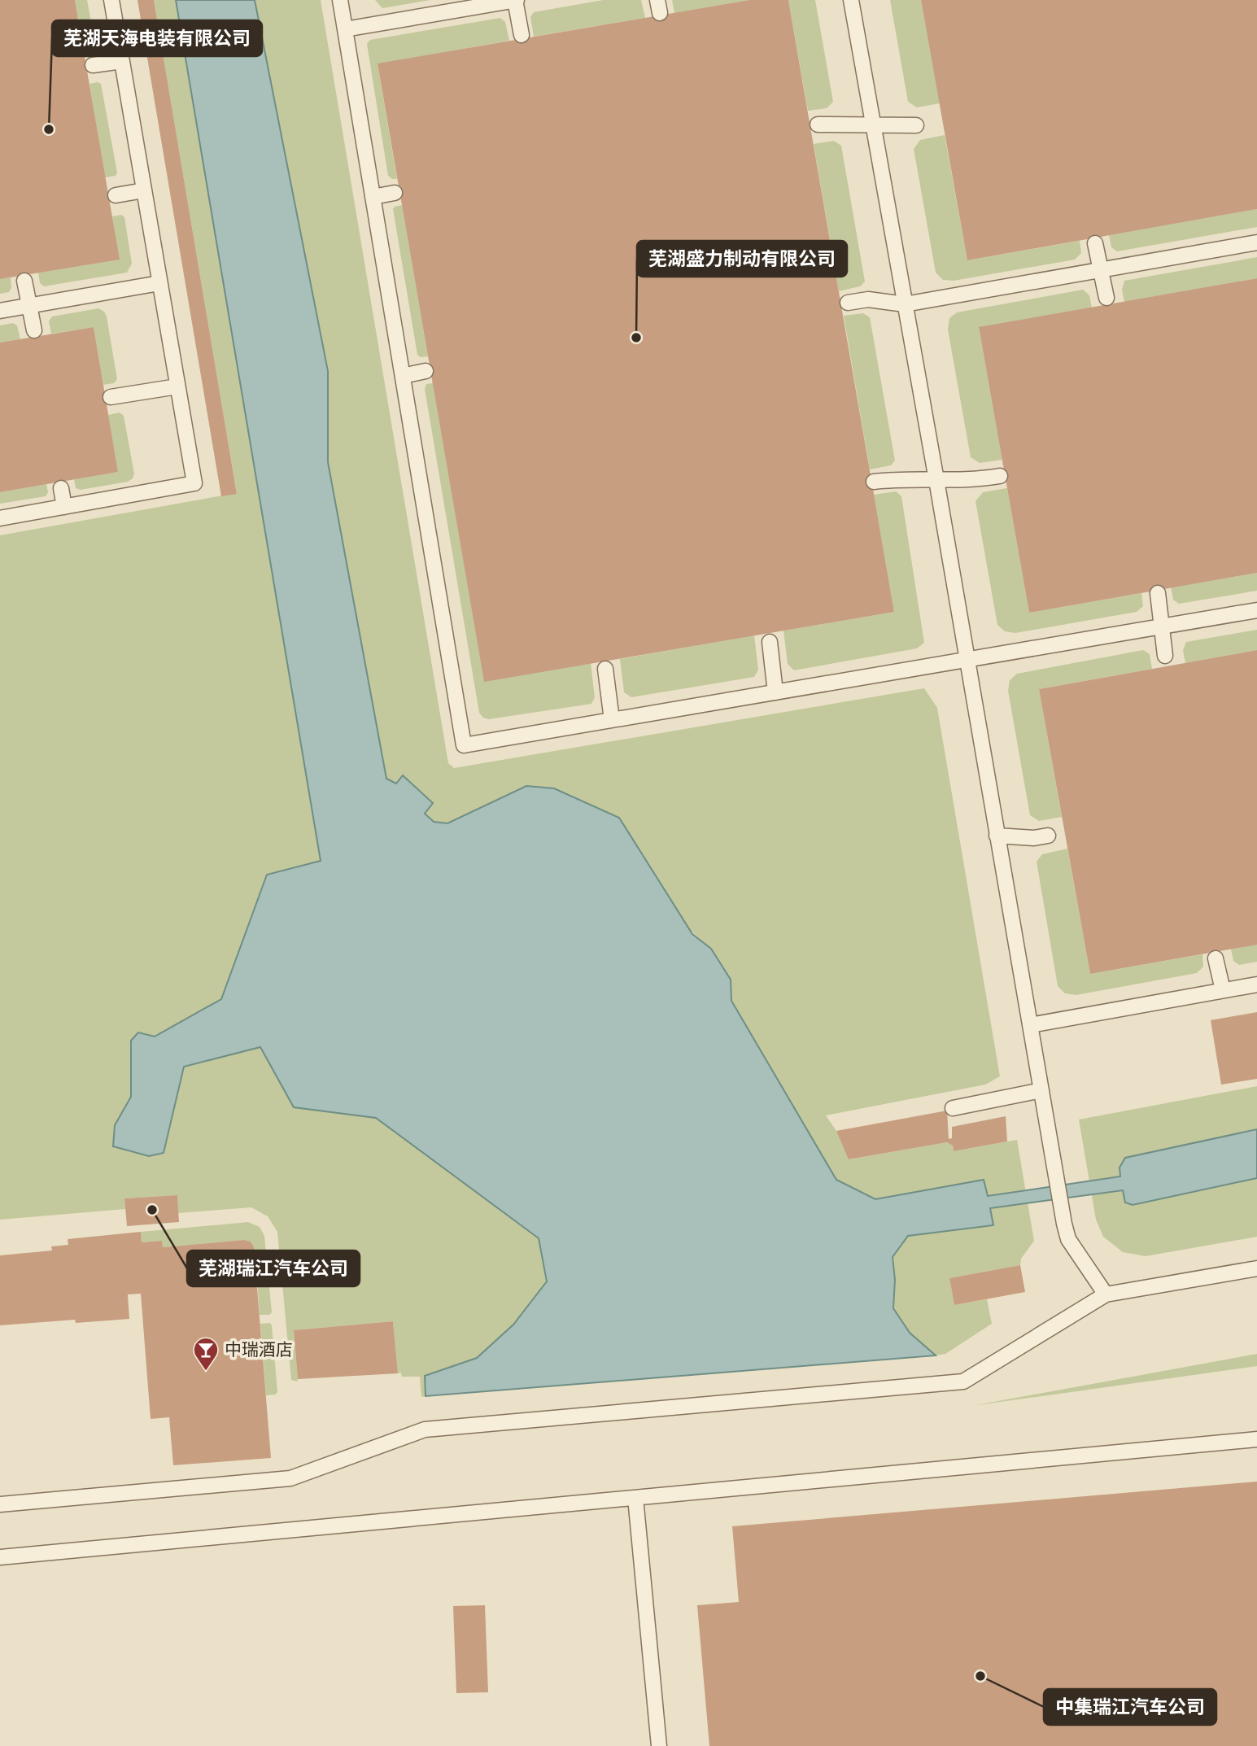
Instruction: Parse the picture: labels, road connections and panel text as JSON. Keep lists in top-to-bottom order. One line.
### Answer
{"places":{"other":["芜湖天海电装有限公司","芜湖盛力制动有限公司","芜湖瑞江汽车公司","中集瑞江汽车公司"],"bar":["中瑞酒店"]}}
